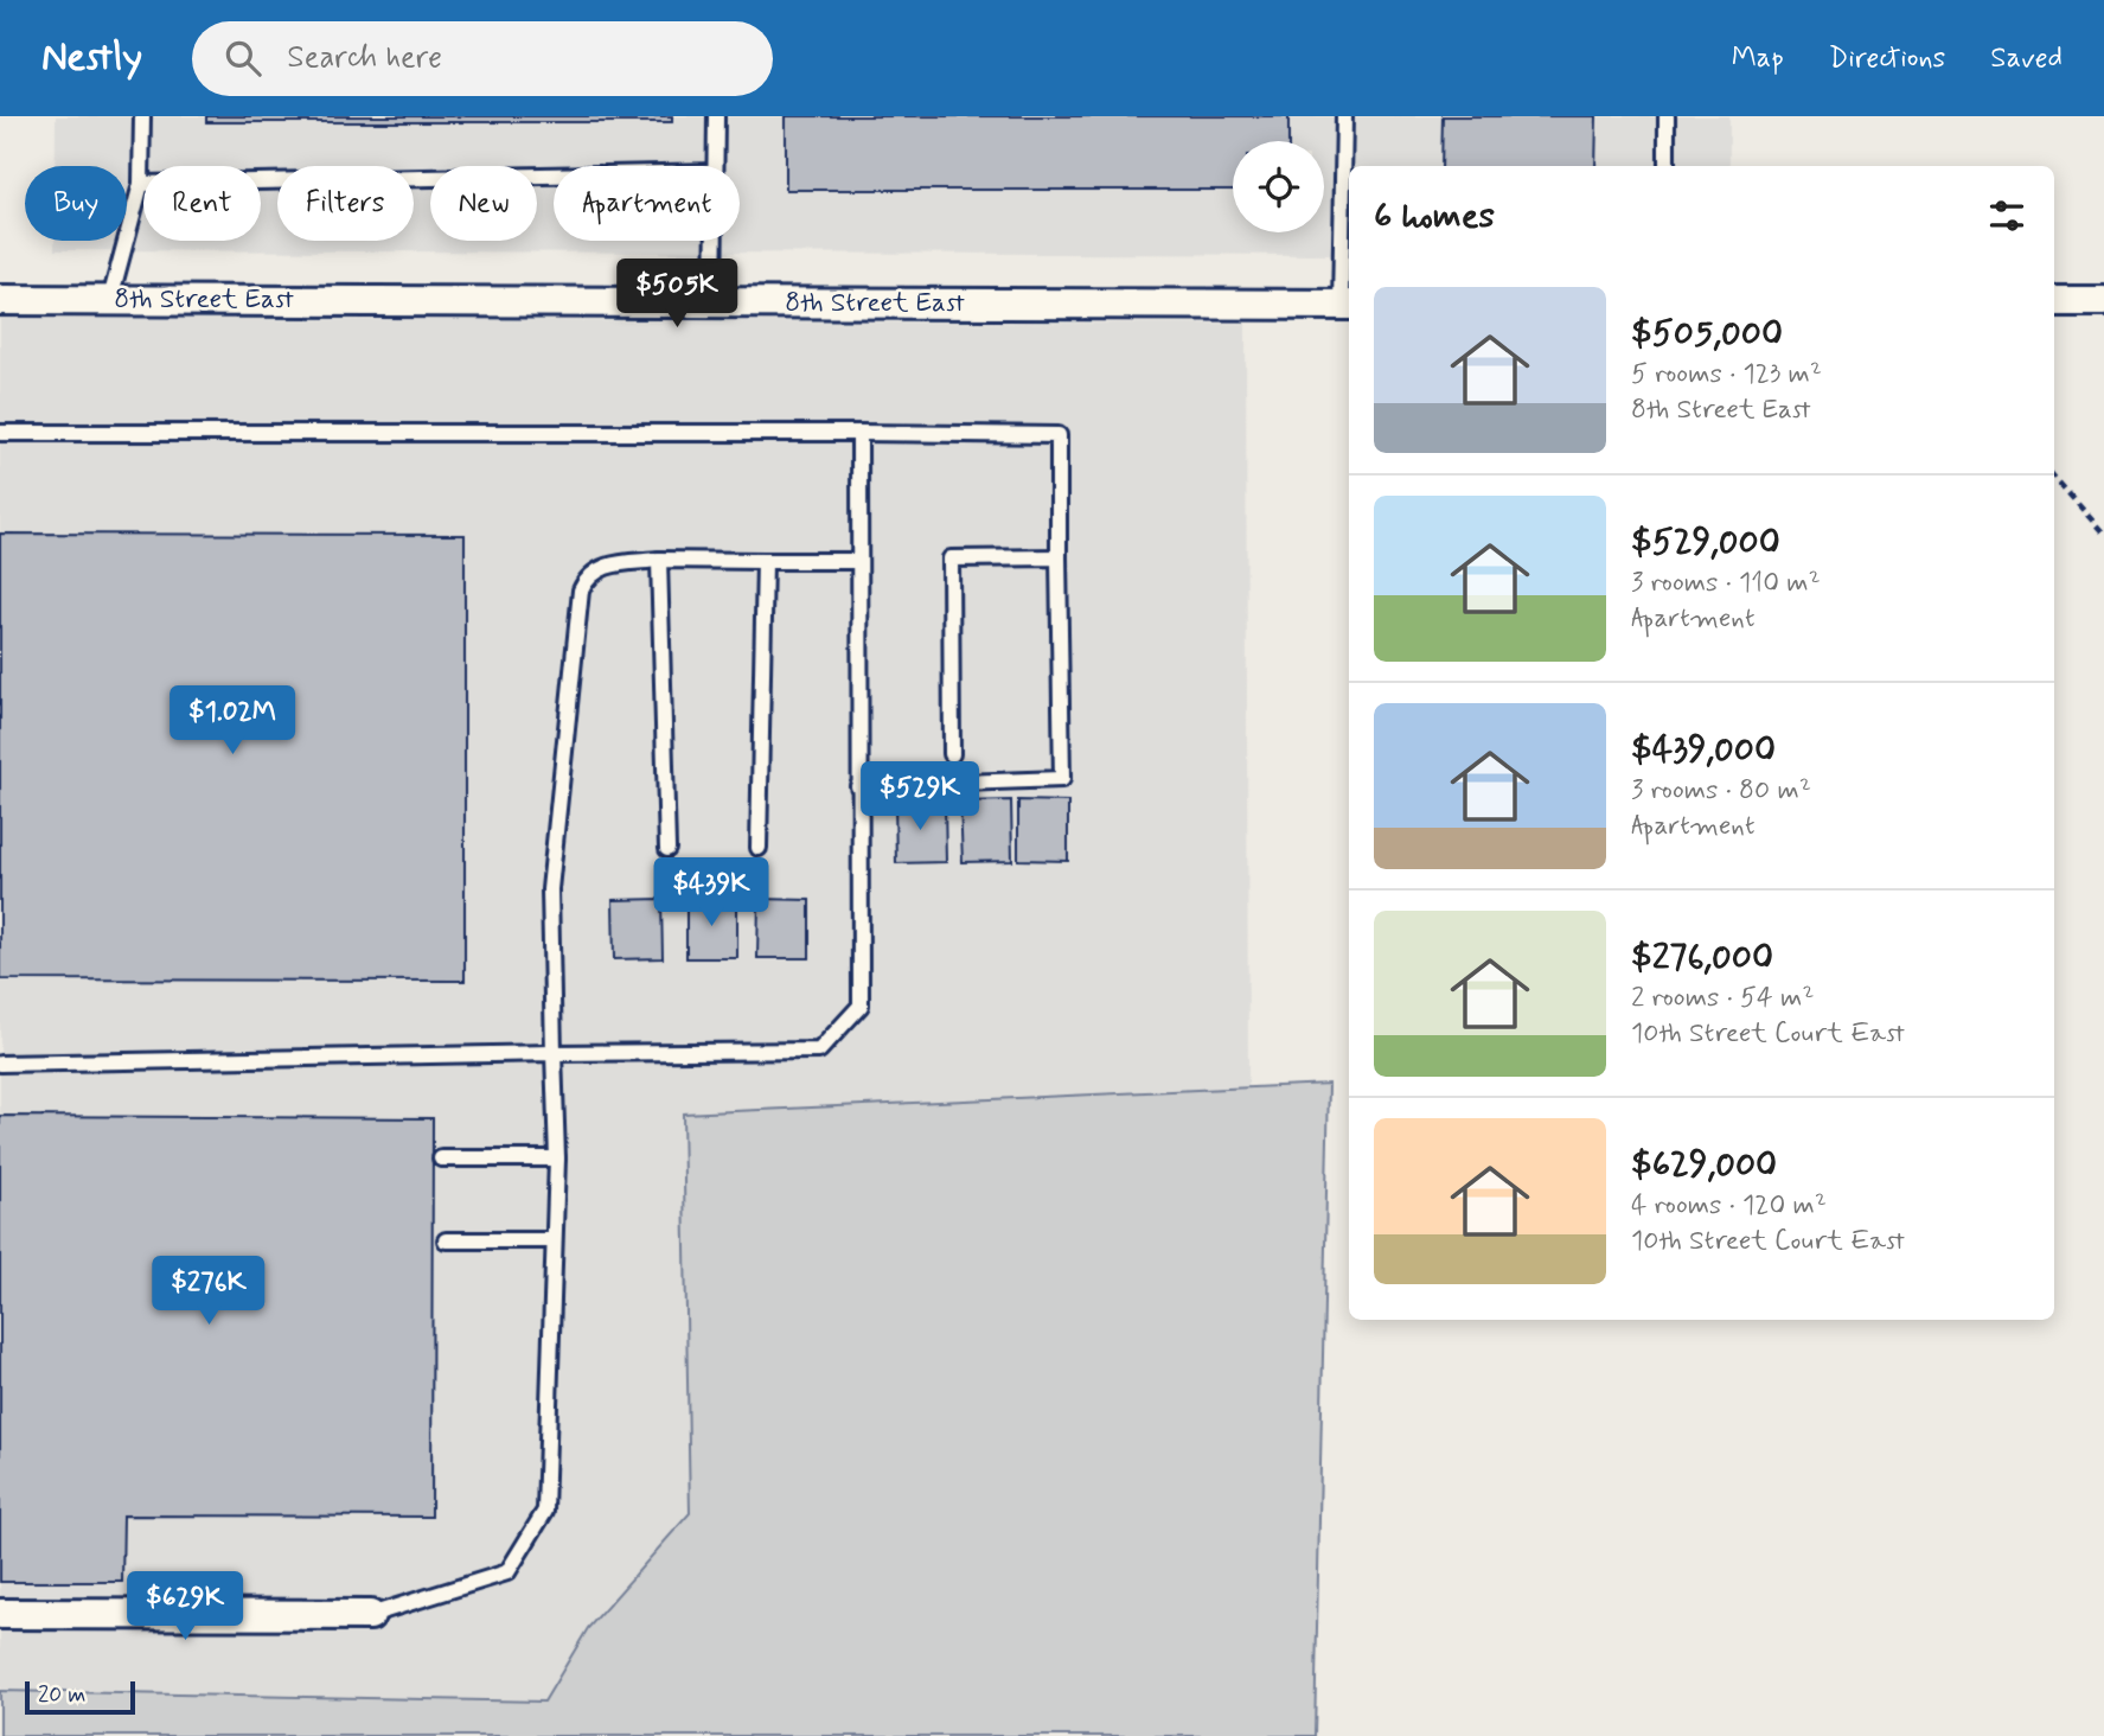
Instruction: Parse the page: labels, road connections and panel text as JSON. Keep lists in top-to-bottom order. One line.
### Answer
{"streets":{"street":["8th Street East"]},"scale_bar":"20 m","page":{"header":"Nestly","search":"Search here","nav":["Map","Directions","Saved"],"chip":["Buy","Rent","Filters","New","Apartment"],"heading":"6 homes","price":["$505K","$1.02M","$529K","$439K","$276K","$629K"],"list":[{"name":"$505,000","note":"5 rooms · 123 m² · 8th Street East"},{"name":"$529,000","note":"3 rooms · 110 m² · Apartment"},{"name":"$439,000","note":"3 rooms · 80 m² · Apartment"},{"name":"$276,000","note":"2 rooms · 54 m² · 10th Street Court East"},{"name":"$629,000","note":"4 rooms · 120 m² · 10th Street Court East"}],"scale":"20 m"}}
